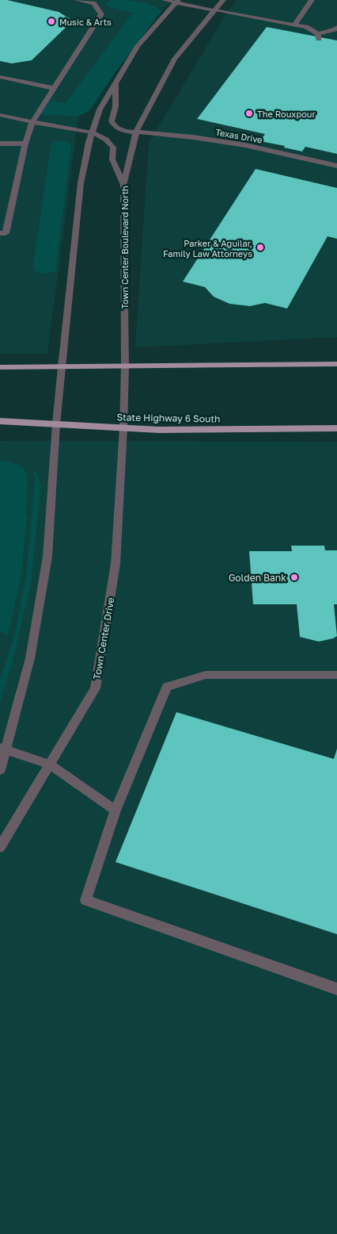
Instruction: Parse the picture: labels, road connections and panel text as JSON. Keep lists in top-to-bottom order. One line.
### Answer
{"streets":{"main road":["State Highway 6 South"],"street":["Texas Drive","Town Center Boulevard North","Town Center Drive"]},"crossings":[["Texas Drive","Town Center Boulevard North"],["Town Center Boulevard North","State Highway 6 South"],["Town Center Boulevard North","Town Center Drive"],["State Highway 6 South","Town Center Drive"]],"places":["Music & Arts","The Rouxpour","Parker & Aguilar, Family Law Attorneys","Golden Bank"]}
